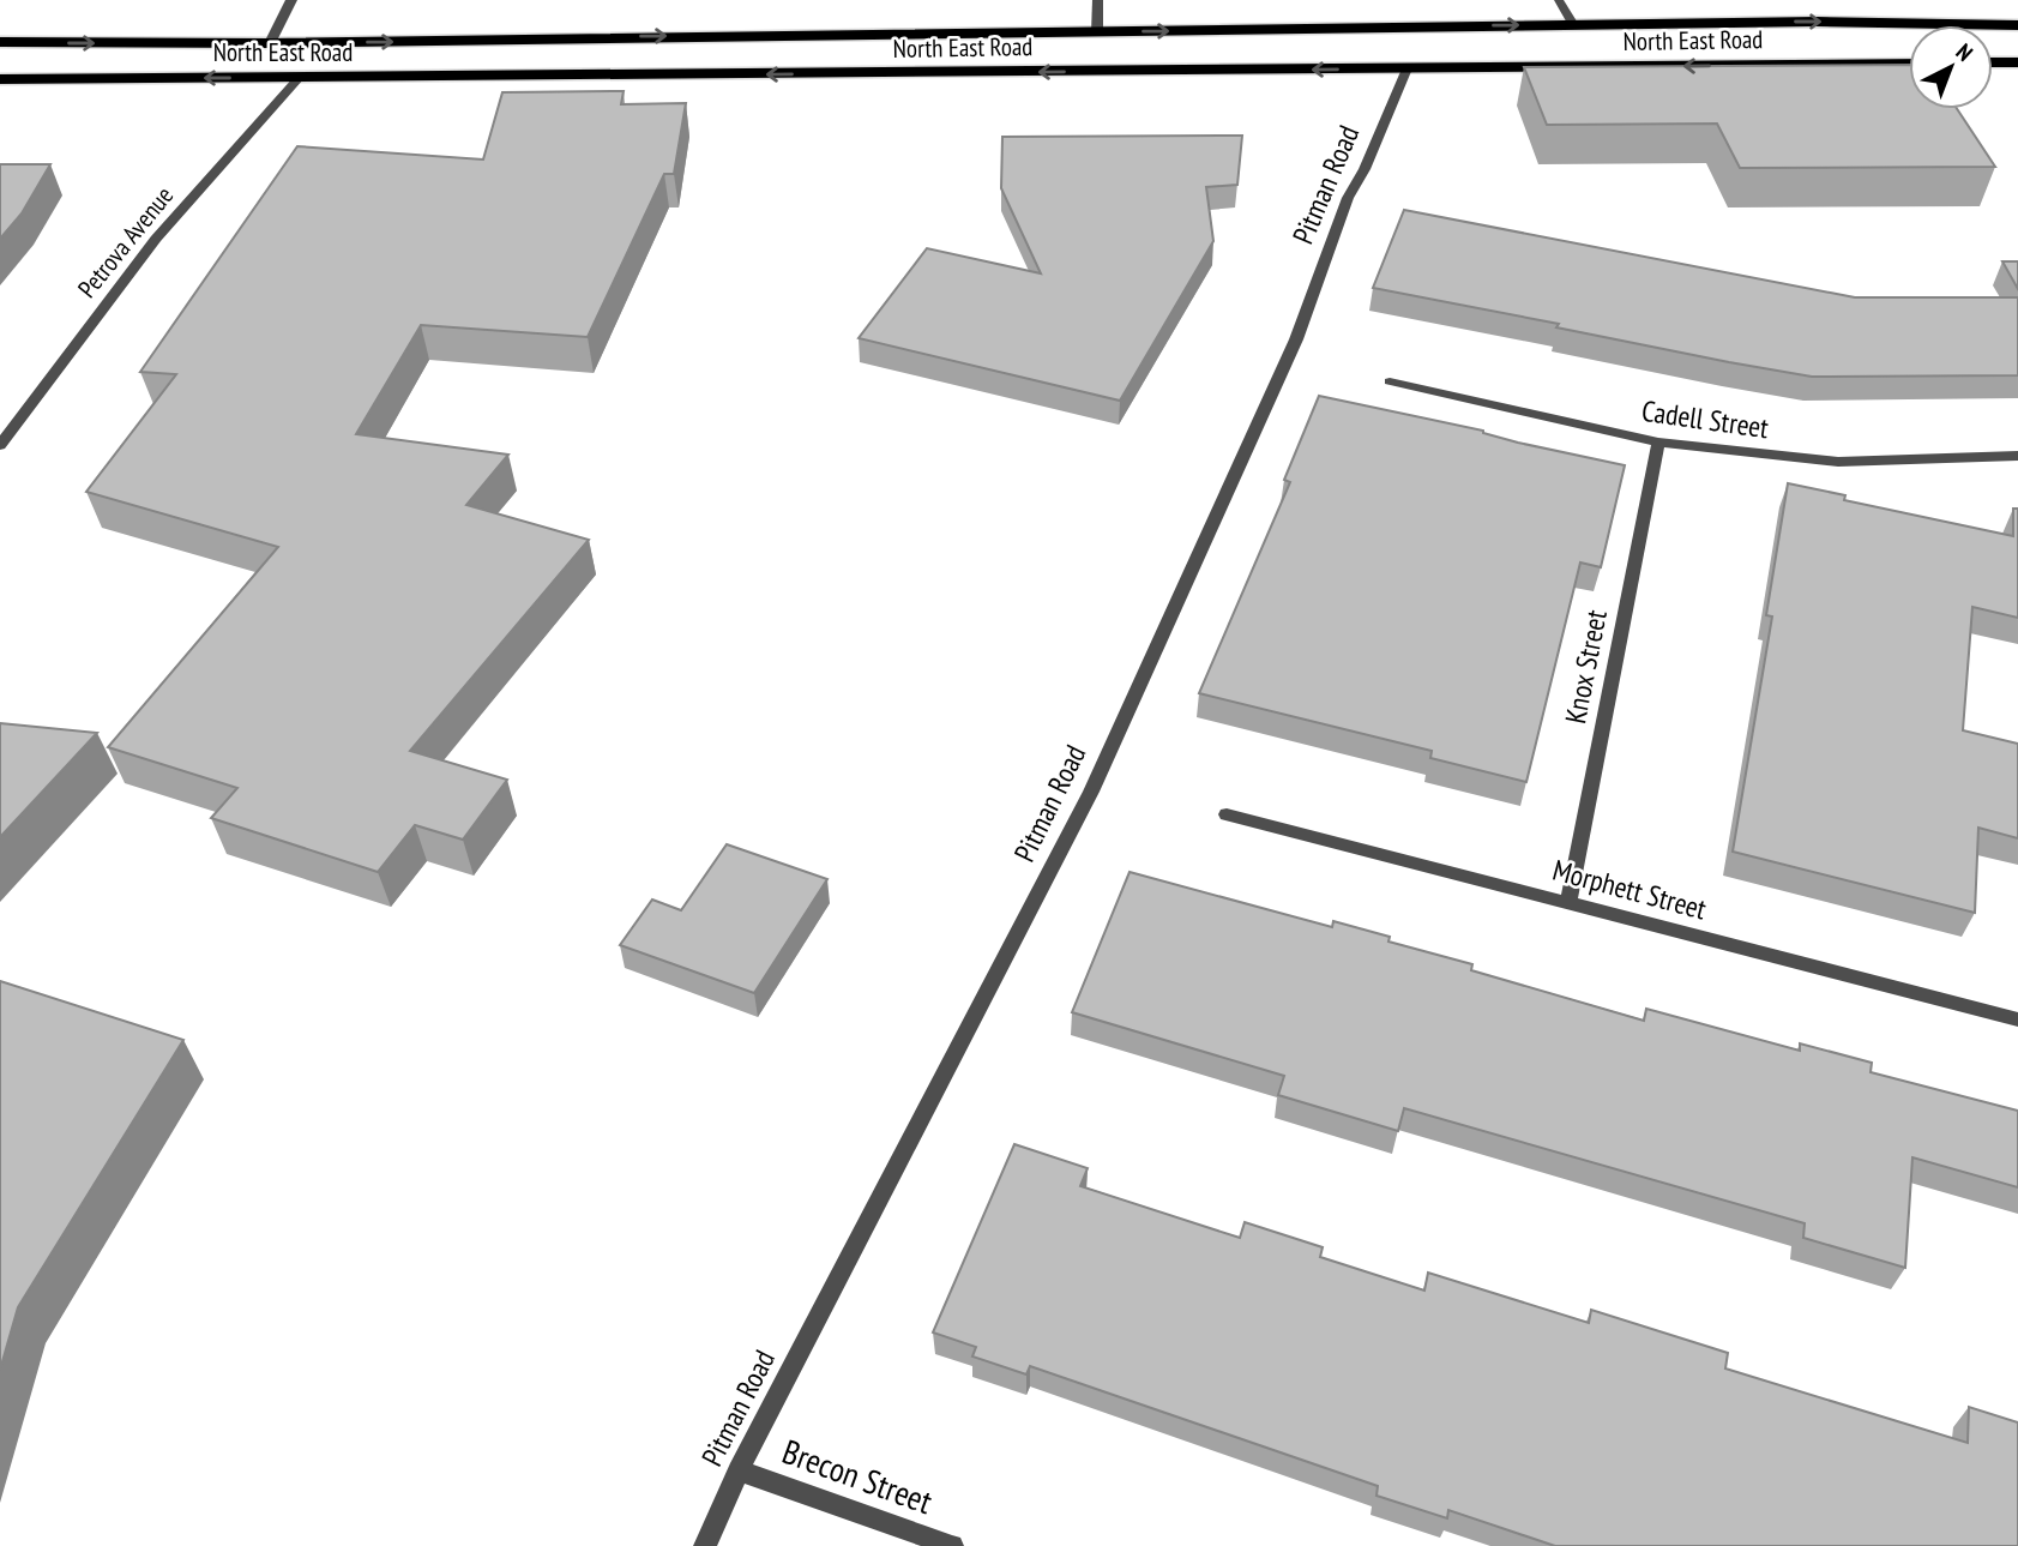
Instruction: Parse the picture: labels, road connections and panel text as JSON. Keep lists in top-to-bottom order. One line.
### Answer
{"streets":{"highway":["North East Road"],"street":["Pitman Road","Petrova Avenue","Cadell Street","Knox Street","Morphett Street","Brecon Street"]},"crossings":[["North East Road","Pitman Road"],["North East Road","Petrova Avenue"],["Pitman Road","Brecon Street"],["Cadell Street","Knox Street"],["Knox Street","Morphett Street"]],"north":"top right"}
